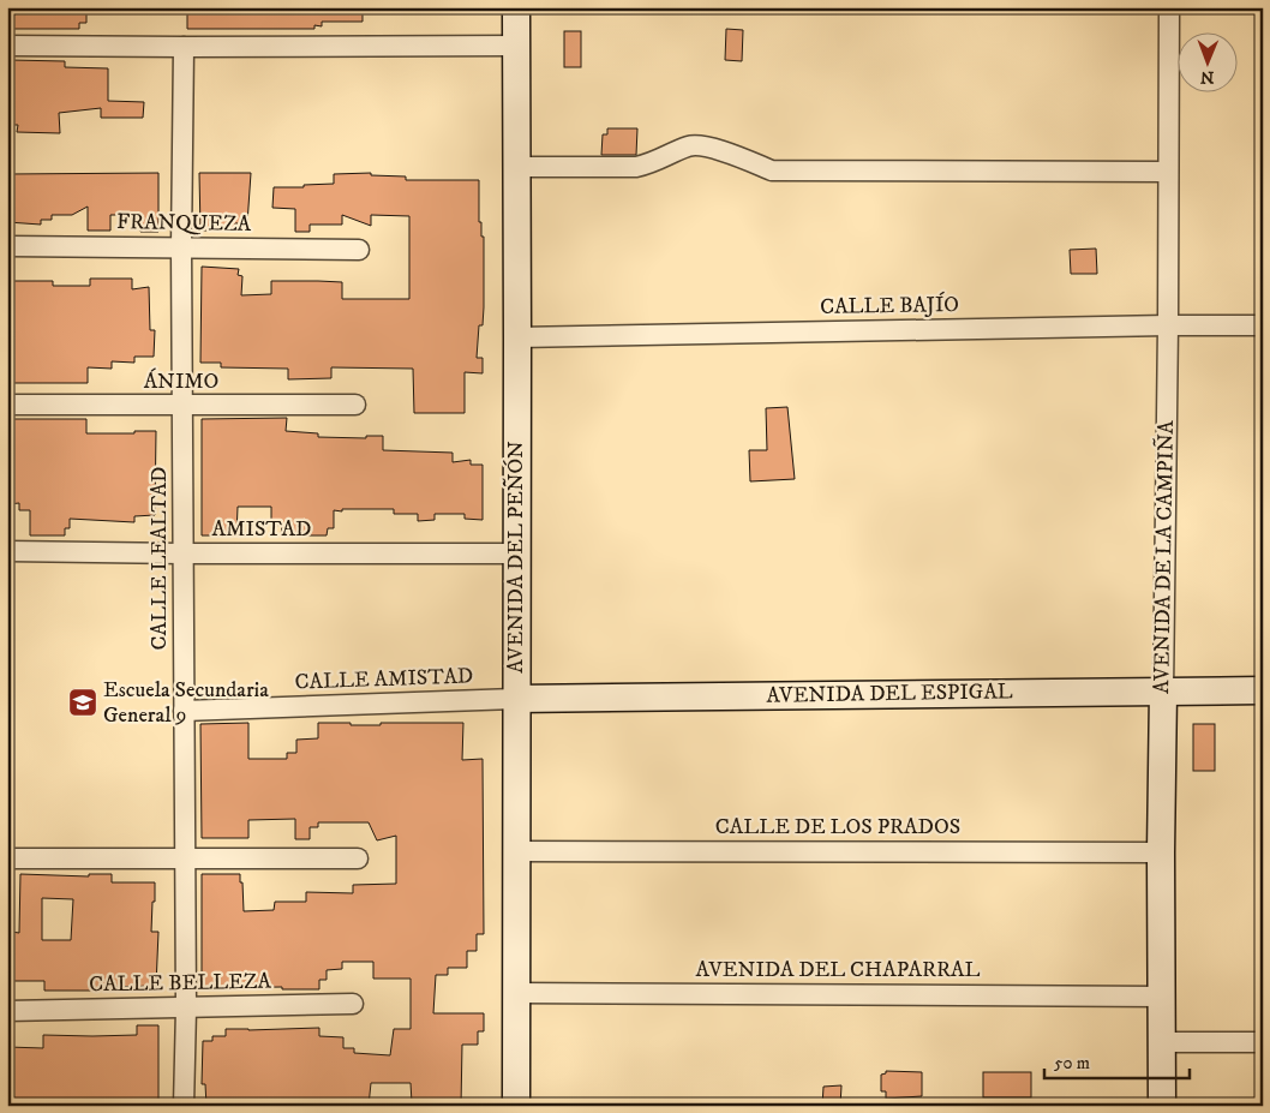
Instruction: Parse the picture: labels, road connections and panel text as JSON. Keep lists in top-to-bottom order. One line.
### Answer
{"streets":{"street":["FRANQUEZA","CALLE BAJÍO","ÁNIMO","AMISTAD","AVENIDA DEL PEÑÓN","AVENIDA DE LA CAMPIÑA","CALLE LEALTAD","CALLE AMISTAD","AVENIDA DEL ESPIGAL","CALLE DE LOS PRADOS","AVENIDA DEL CHAPARRAL","CALLE BELLEZA"]},"crossings":[["FRANQUEZA","CALLE LEALTAD"],["CALLE BAJÍO","AVENIDA DEL PEÑÓN"],["CALLE BAJÍO","AVENIDA DE LA CAMPIÑA"],["ÁNIMO","CALLE LEALTAD"],["AMISTAD","AVENIDA DEL PEÑÓN"],["AMISTAD","CALLE LEALTAD"],["AVENIDA DEL PEÑÓN","CALLE AMISTAD"],["AVENIDA DEL PEÑÓN","AVENIDA DEL ESPIGAL"],["AVENIDA DEL PEÑÓN","CALLE DE LOS PRADOS"],["AVENIDA DEL PEÑÓN","AVENIDA DEL CHAPARRAL"],["AVENIDA DE LA CAMPIÑA","AVENIDA DEL ESPIGAL"],["AVENIDA DE LA CAMPIÑA","CALLE DE LOS PRADOS"],["AVENIDA DE LA CAMPIÑA","AVENIDA DEL CHAPARRAL"],["CALLE LEALTAD","CALLE AMISTAD"],["CALLE LEALTAD","CALLE BELLEZA"],["CALLE AMISTAD","AVENIDA DEL ESPIGAL"]],"places":{"school or university":["Escuela Secundaria General 9"]},"scale_bar":"50 m","north":"bottom"}
